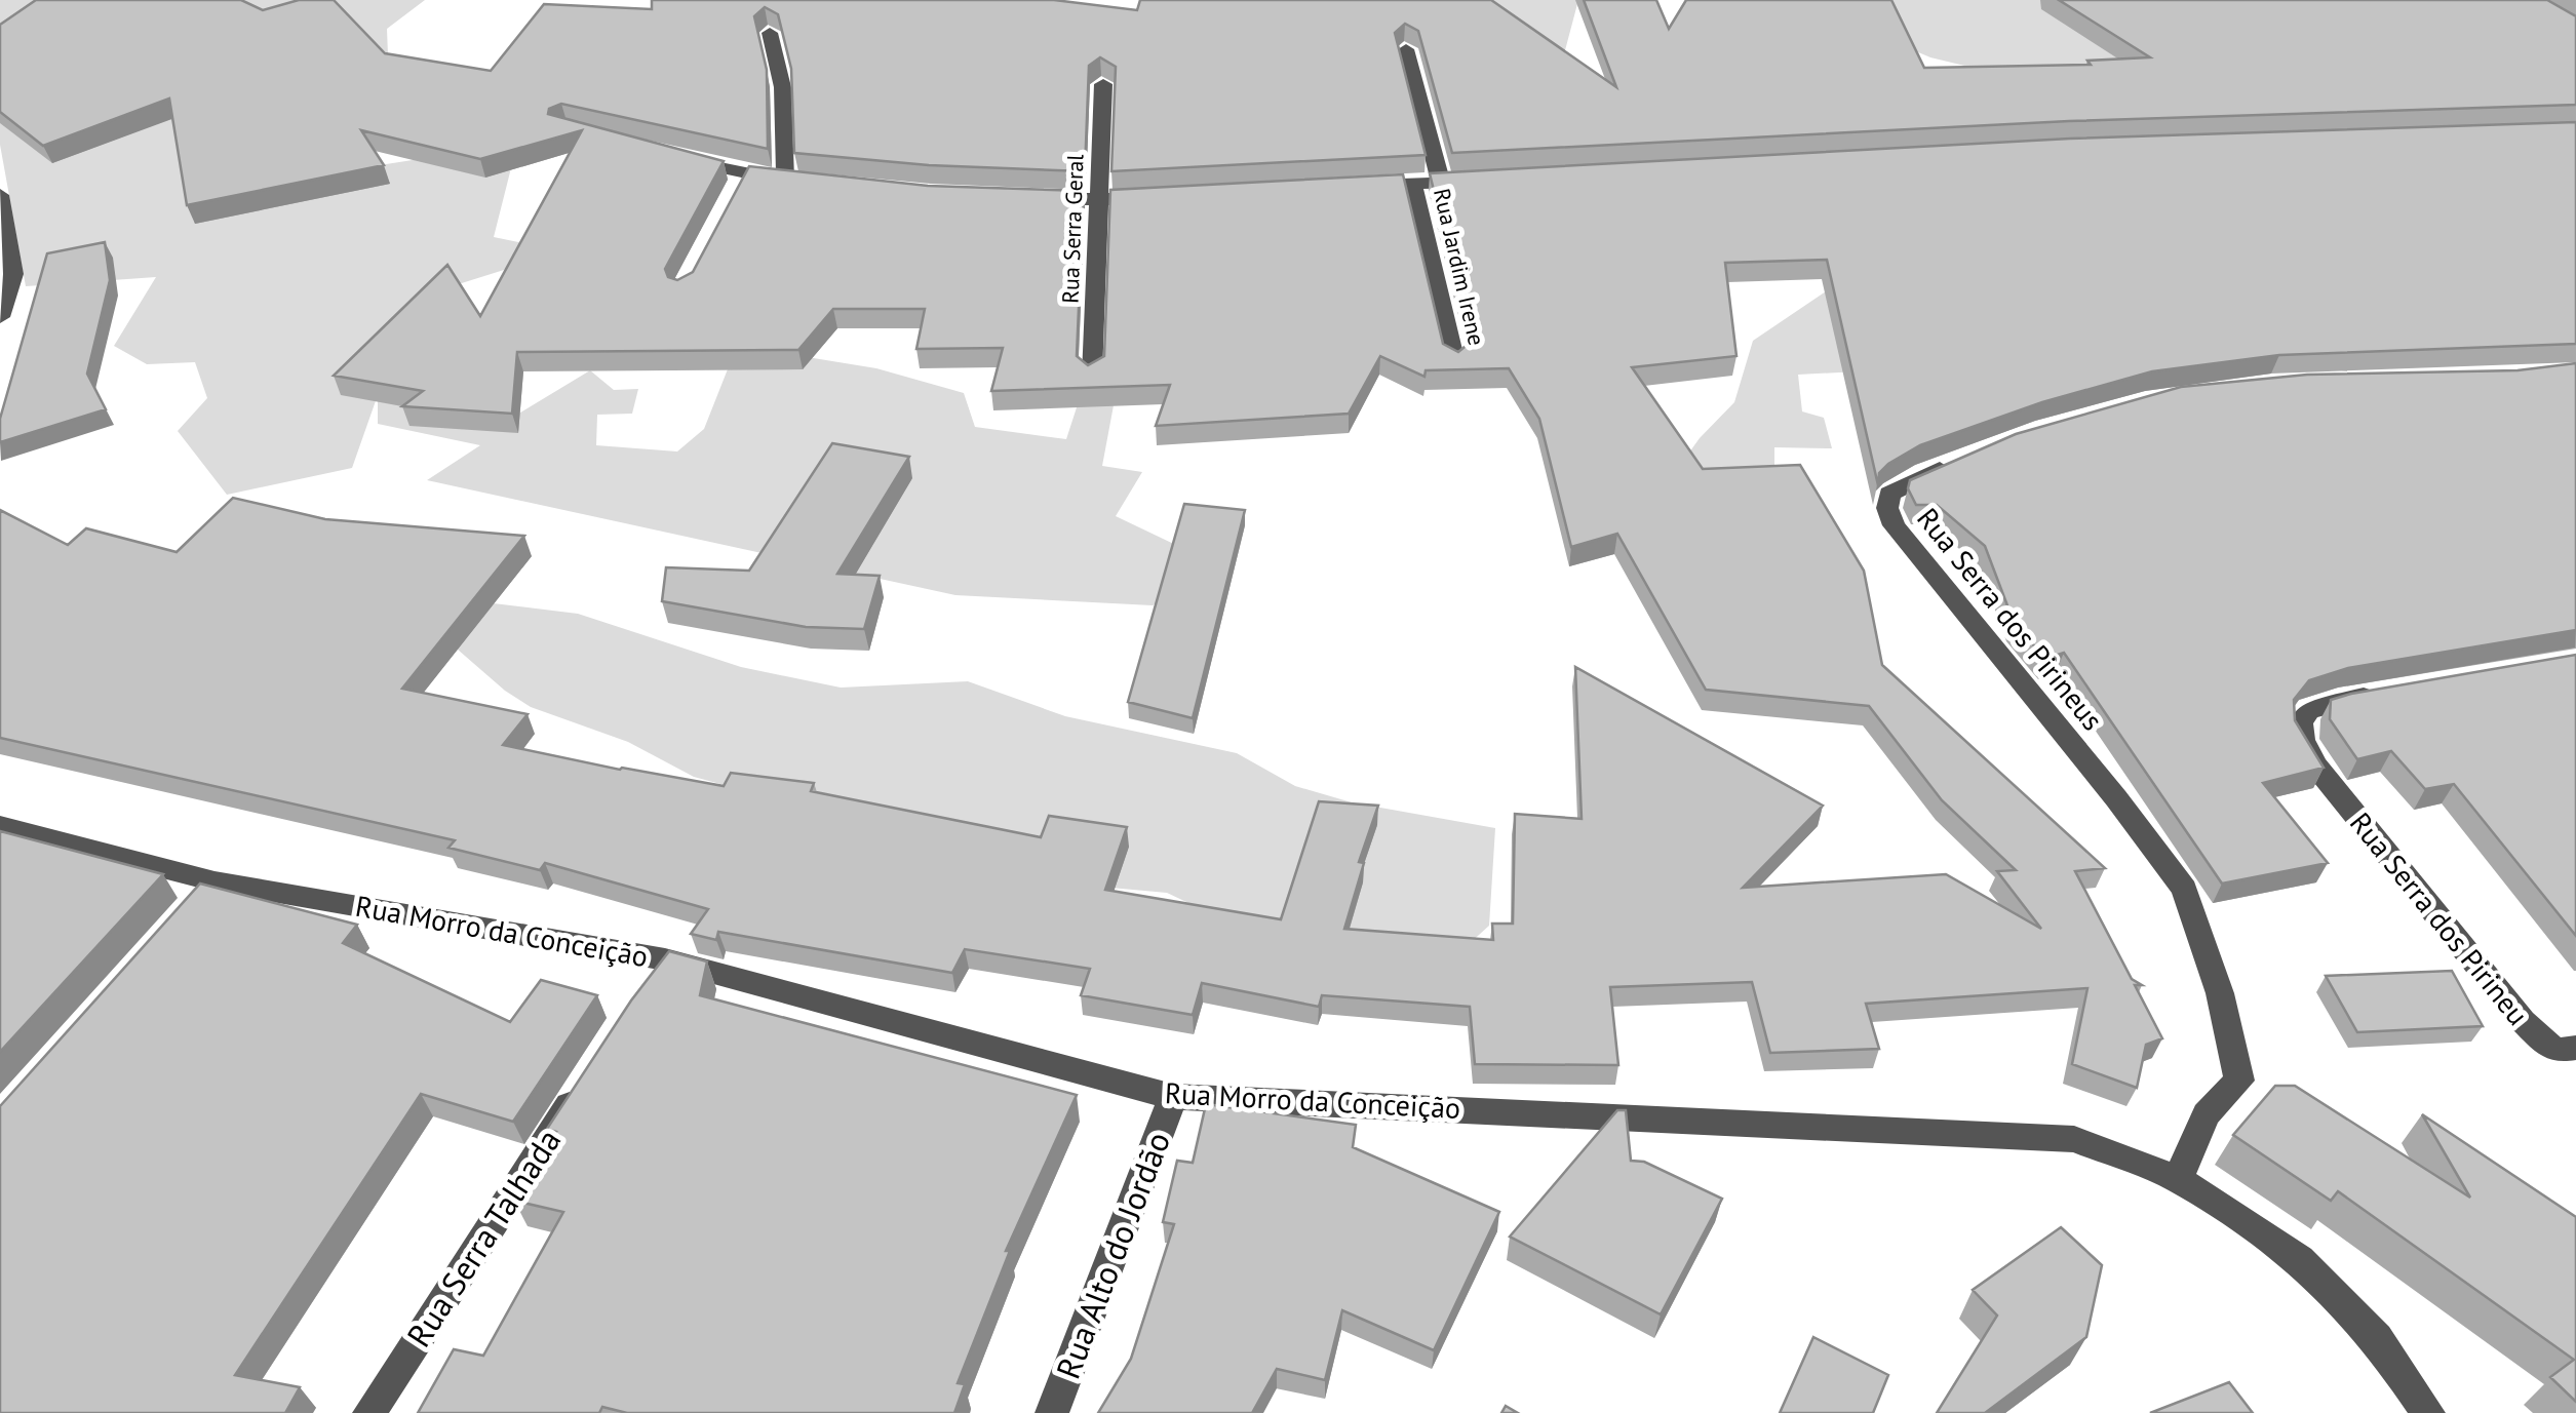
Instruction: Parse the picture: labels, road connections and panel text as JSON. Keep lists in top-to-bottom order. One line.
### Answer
{"streets":{"street":["Rua Serra Geral","Rua Jardim Irene","Rua Serra dos Pirineus","Rua Serra dos Pirineu","Rua Morro da Conceição","Rua Serra Talhada","Rua Alto do Jordão"]},"crossings":[["Rua Serra dos Pirineus","Rua Morro da Conceição"],["Rua Morro da Conceição","Rua Alto do Jordão"]]}
